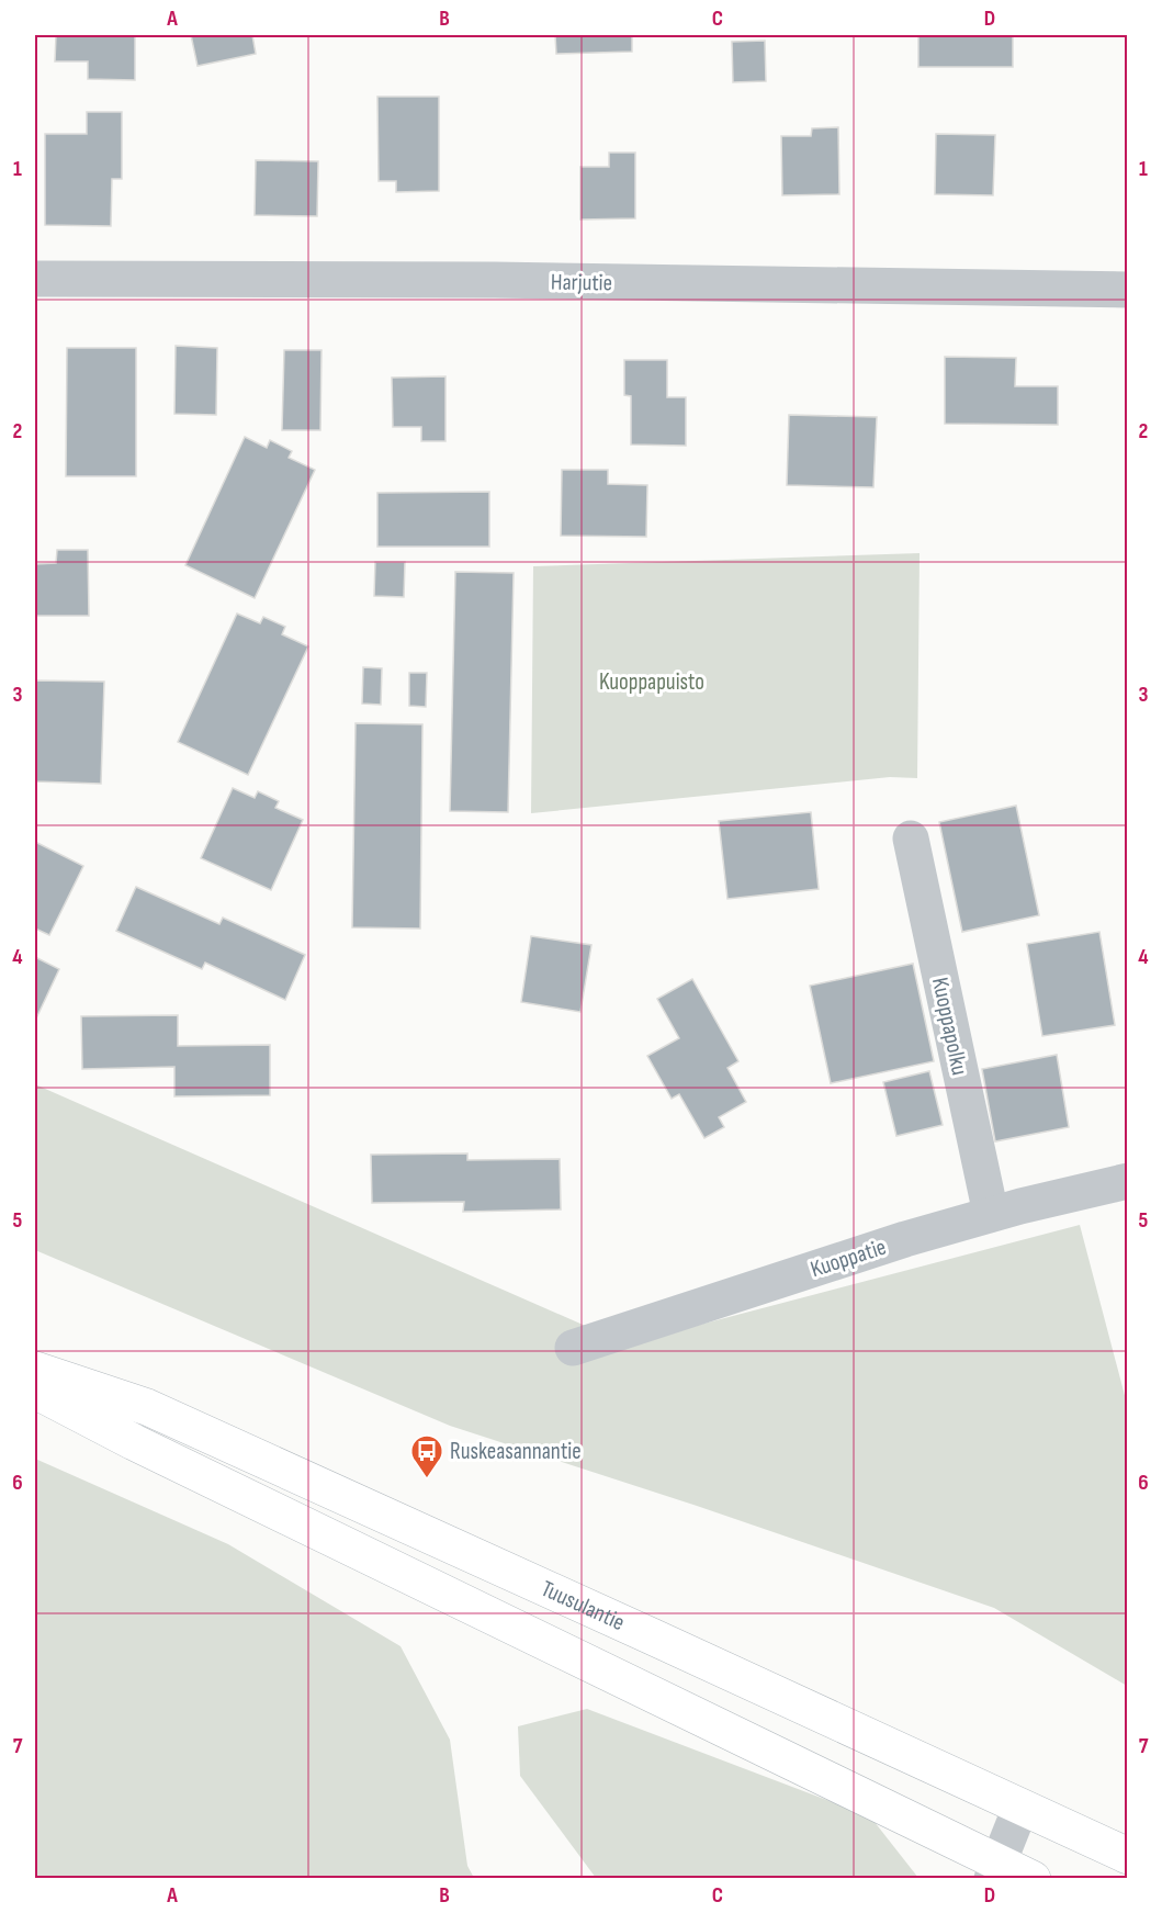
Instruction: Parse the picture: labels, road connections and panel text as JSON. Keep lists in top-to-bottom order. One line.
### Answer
{"streets":{"main road":["Tuusulantie"],"street":["Harjutie","Kuoppapolku","Kuoppatie"]},"crossings":[["Kuoppapolku","Kuoppatie"]],"parks":["Kuoppapuisto"],"places":{"bus stop":["Ruskeasannantie"]},"grid":{"columns":["A","B","C","D"],"rows":["1","2","3","4","5","6","7"]}}
